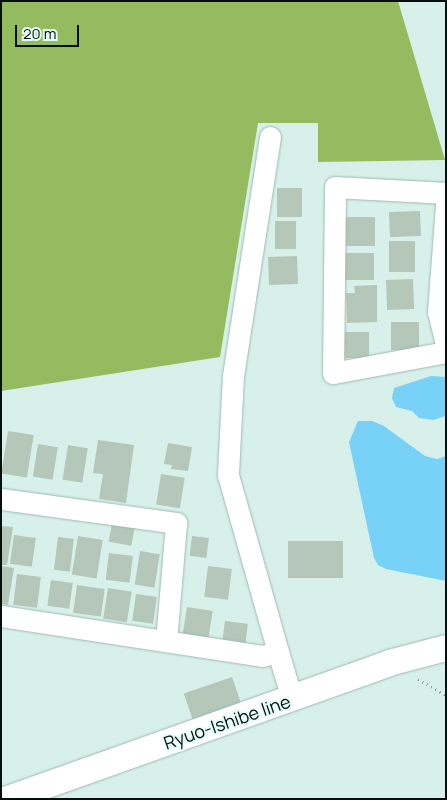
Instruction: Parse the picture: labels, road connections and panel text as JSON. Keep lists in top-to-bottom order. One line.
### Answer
{"streets":{"main road":["Ryuo-Ishibe line"]},"scale_bar":"20 m"}
